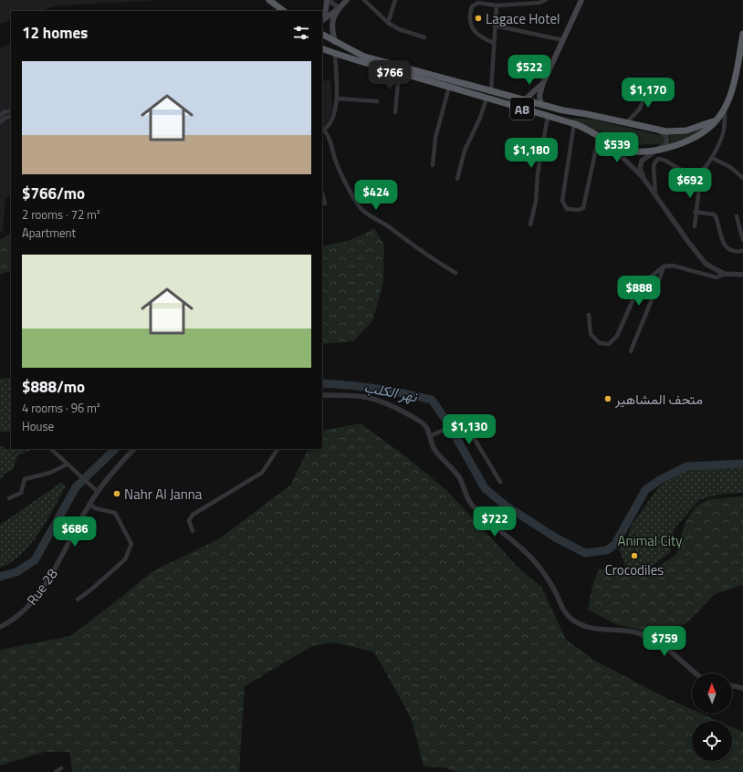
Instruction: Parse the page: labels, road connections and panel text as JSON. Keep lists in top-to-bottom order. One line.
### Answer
{"streets":{"highway":["A8"],"street":["Rue 28"]},"water":["نهر الكلب"],"parks":["Animal City"],"places":["Lagace Hotel","متحف المشاهير","Nahr Al Janna","Crocodiles"],"north":"top","page":{"heading":"12 homes","price":["$522","$766","$1,170","$539","$1,180","$692","$424","$888","$1,130","$722","$686","$759"],"list":[{"name":"$766/mo","note":"2 rooms · 72 m² · Apartment"},{"name":"$888/mo","note":"4 rooms · 96 m² · House"}]}}
